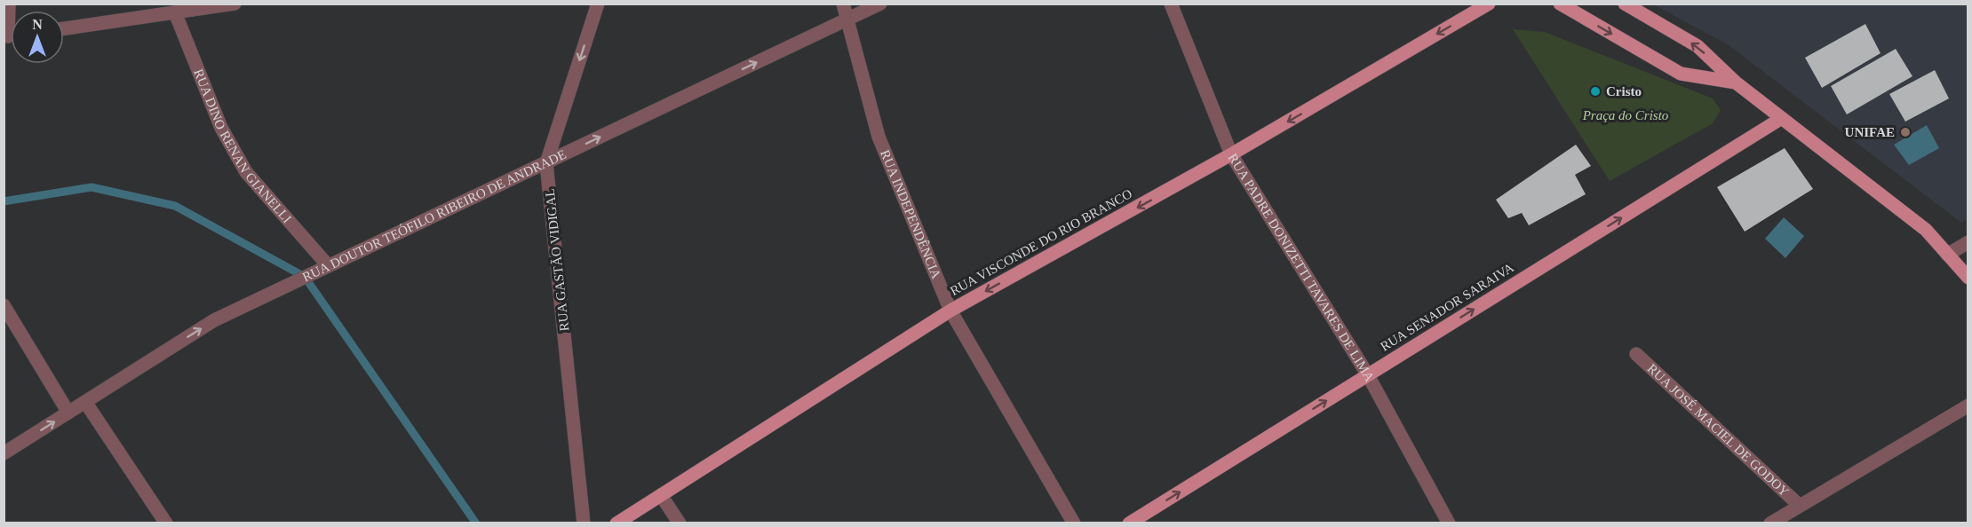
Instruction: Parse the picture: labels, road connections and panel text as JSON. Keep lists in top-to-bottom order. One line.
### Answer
{"streets":{"main road":["RUA VISCONDE DO RIO BRANCO","RUA SENADOR SARAIVA"],"street":["RUA DINO RENAN GIANELLI","RUA INDEPENDÊNCIA","RUA DOUTOR TEÓFILO RIBEIRO DE ANDRADE","RUA GASTÃO VIDIGAL","RUA PADRE DONIZETTI TAVARES DE LIMA","RUA JOSÉ MACIEL DE GODOY"]},"crossings":[["RUA DINO RENAN GIANELLI","RUA DOUTOR TEÓFILO RIBEIRO DE ANDRADE"],["RUA INDEPENDÊNCIA","RUA DOUTOR TEÓFILO RIBEIRO DE ANDRADE"],["RUA INDEPENDÊNCIA","RUA VISCONDE DO RIO BRANCO"],["RUA DOUTOR TEÓFILO RIBEIRO DE ANDRADE","RUA GASTÃO VIDIGAL"],["RUA VISCONDE DO RIO BRANCO","RUA PADRE DONIZETTI TAVARES DE LIMA"],["RUA PADRE DONIZETTI TAVARES DE LIMA","RUA SENADOR SARAIVA"]],"one_way":["RUA DOUTOR TEÓFILO RIBEIRO DE ANDRADE","RUA VISCONDE DO RIO BRANCO","RUA SENADOR SARAIVA"],"parks":["Praça do Cristo"],"places":["Cristo","UNIFAE"],"north":"top"}
